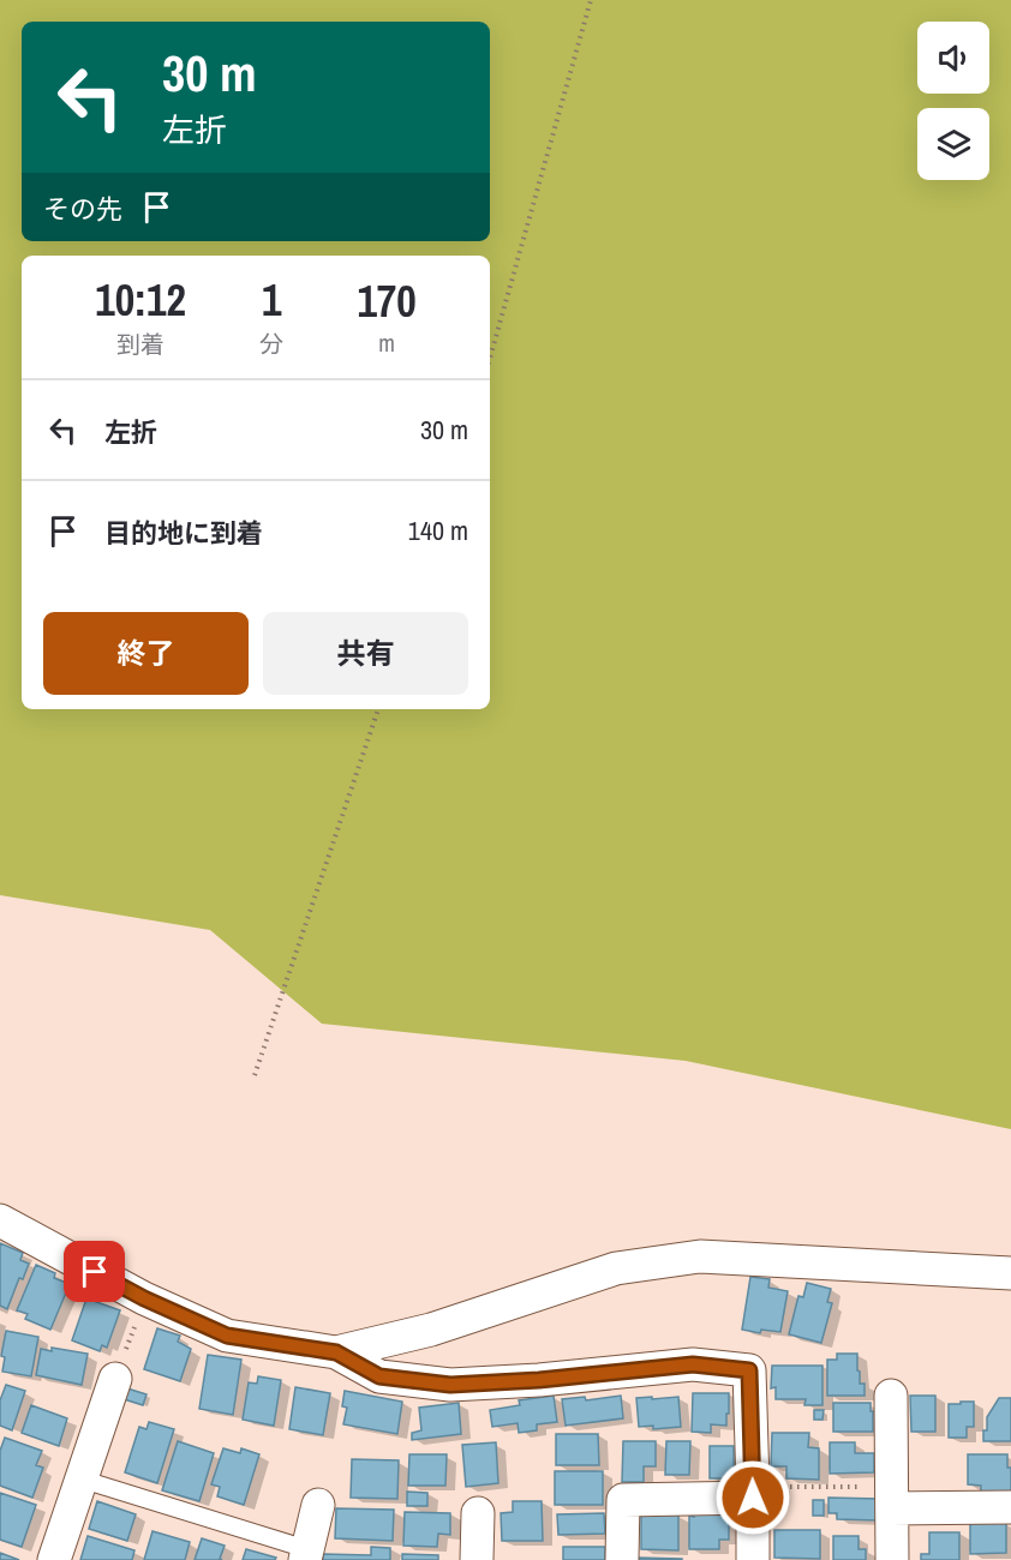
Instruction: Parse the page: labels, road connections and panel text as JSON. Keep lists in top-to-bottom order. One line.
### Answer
{"page":{"turn":["30 m","左折"],"then":"その先","eta":["10:12","到着","1","分","170","m"],"list":[{"name":"左折","value":"30 m"},{"name":"目的地に到着","value":"140 m"}],"buttons":["終了","共有"]}}
